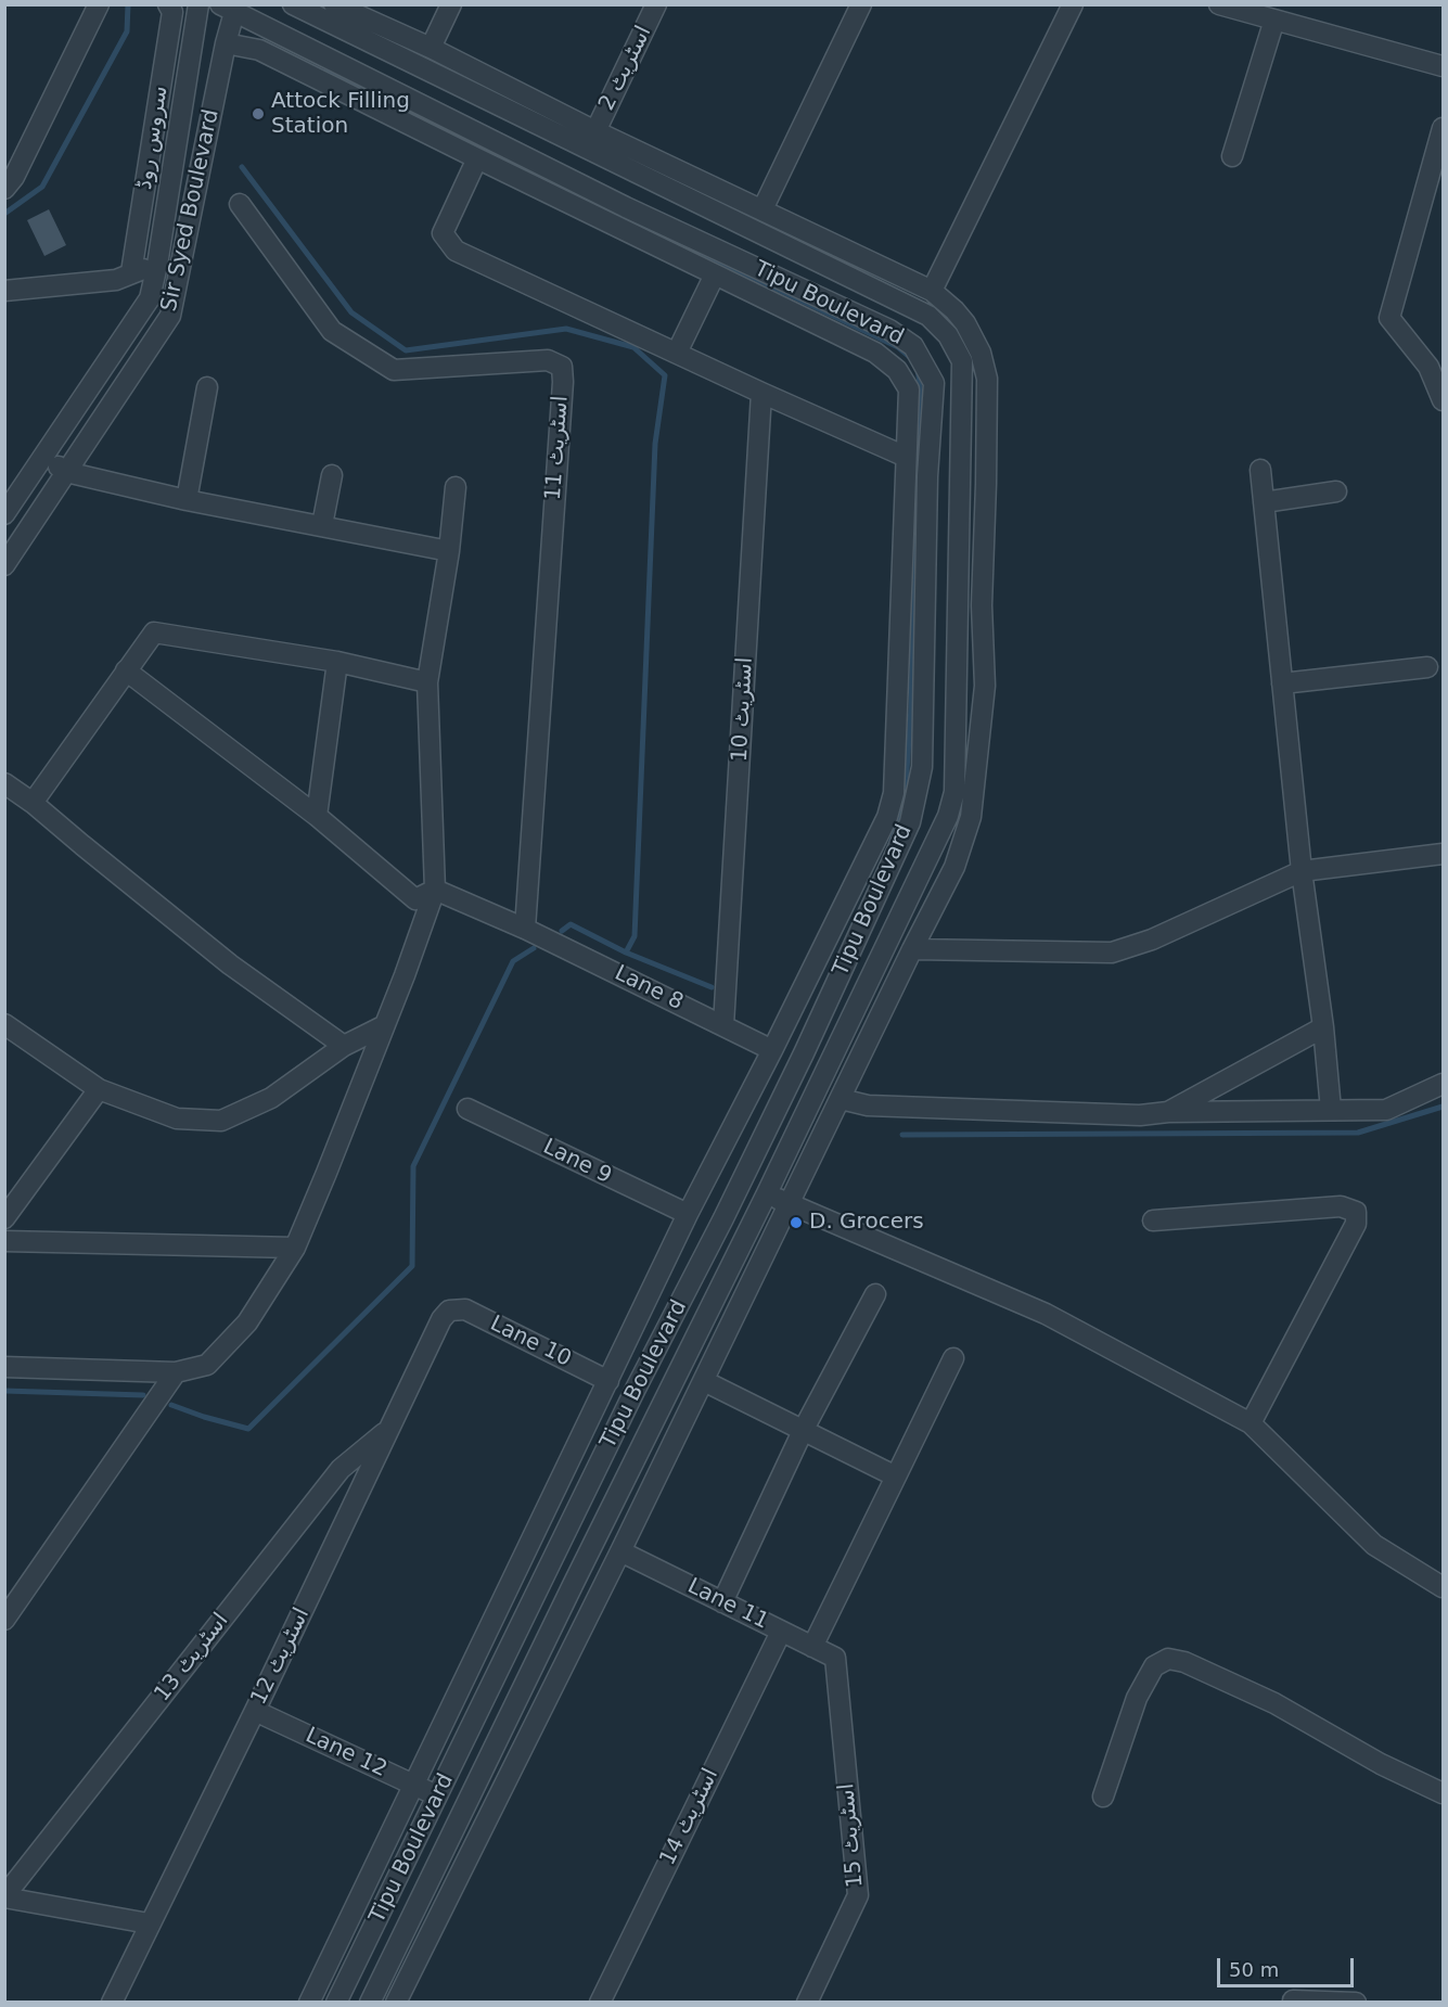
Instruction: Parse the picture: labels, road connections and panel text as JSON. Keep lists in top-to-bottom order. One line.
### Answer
{"streets":{"street":["اسٹریٹ 2","سروس روڈ","Sir Syed Boulevard","Tipu Boulevard","اسٹریٹ 11","اسٹریٹ 10","Lane 8","Lane 9","Lane 10","Lane 11","اسٹریٹ 12","اسٹریٹ 13","Lane 12","اسٹریٹ 14","اسٹریٹ 15"]},"crossings":[["Sir Syed Boulevard","Tipu Boulevard"],["Tipu Boulevard","Lane 12"],["اسٹریٹ 11","Lane 8"],["اسٹریٹ 10","Lane 8"],["Lane 10","اسٹریٹ 12"],["Lane 11","اسٹریٹ 14"],["Lane 11","اسٹریٹ 15"],["اسٹریٹ 12","اسٹریٹ 13"],["اسٹریٹ 12","Lane 12"]],"places":["Attock Filling Station","D. Grocers"],"scale_bar":"50 m"}
